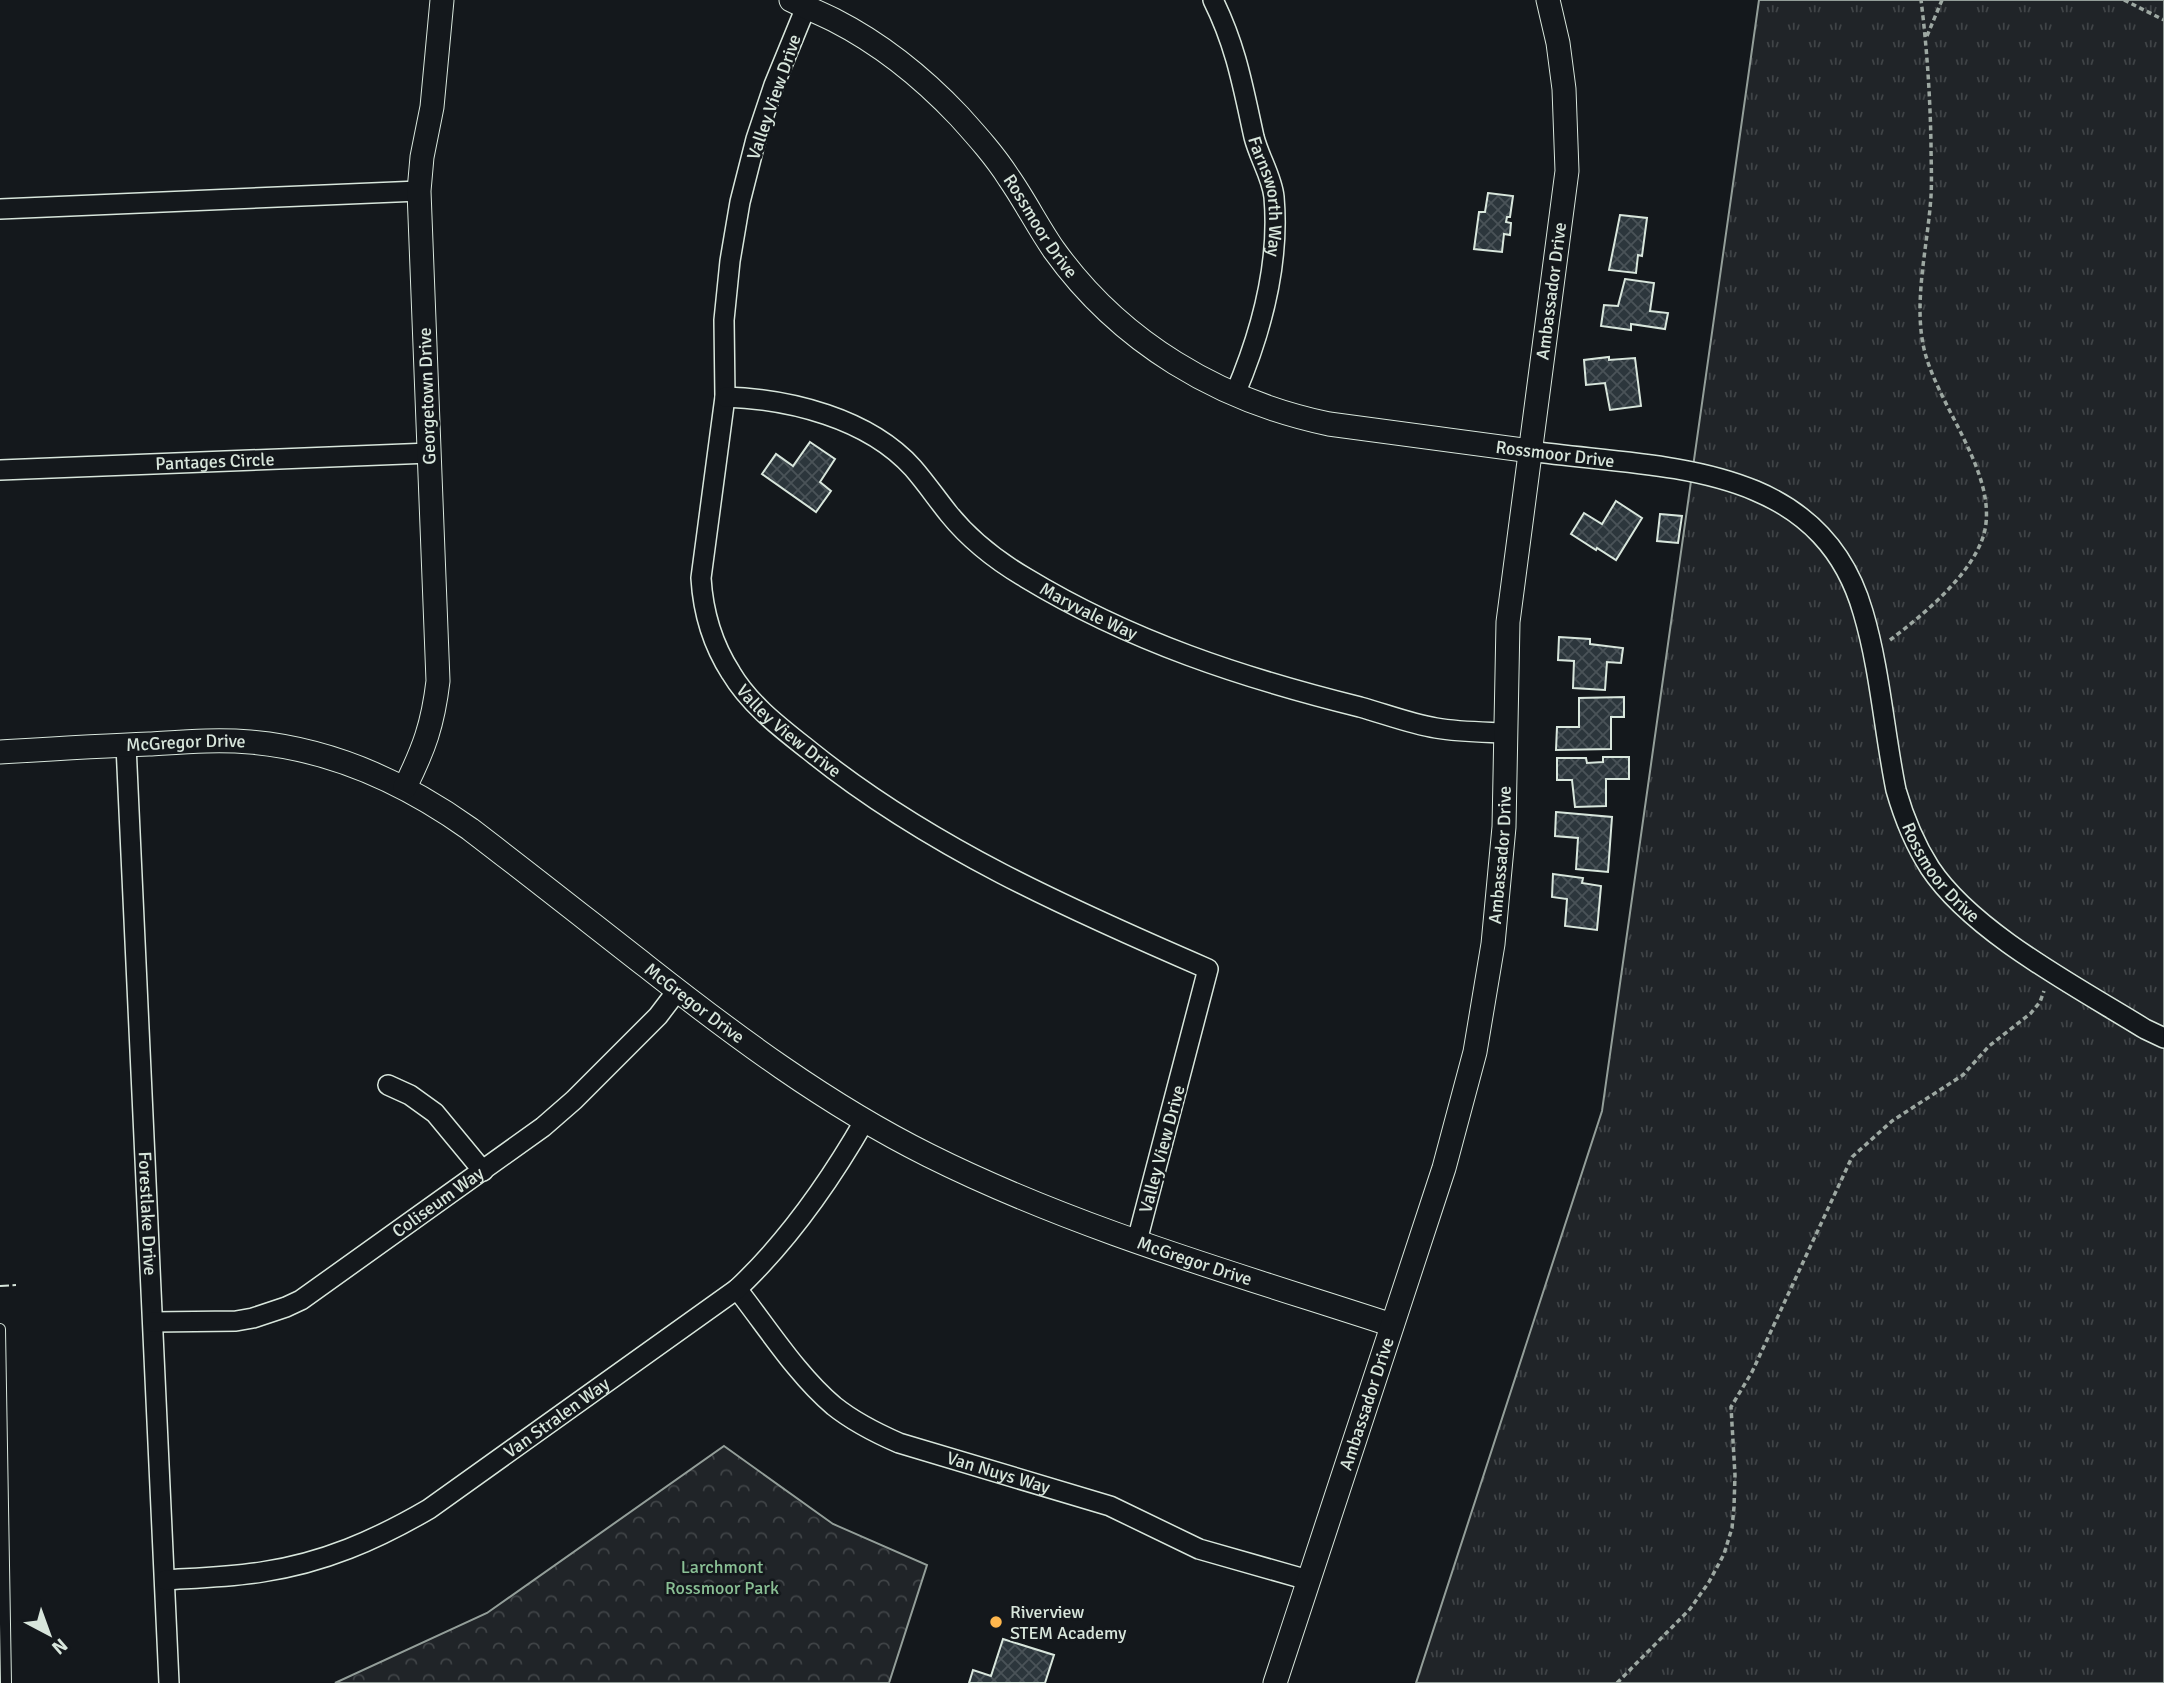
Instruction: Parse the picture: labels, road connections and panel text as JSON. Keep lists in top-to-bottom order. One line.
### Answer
{"streets":{"street":["Valley View Drive","Farnsworth Way","Rossmoor Drive","Ambassador Drive","Georgetown Drive","Pantages Circle","Maryvale Way","McGregor Drive","Coliseum Way","Forestlake Drive","Van Stralen Way","Van Nuys Way"]},"crossings":[["Valley View Drive","Rossmoor Drive"],["Valley View Drive","Maryvale Way"],["Valley View Drive","McGregor Drive"],["Farnsworth Way","Rossmoor Drive"],["Rossmoor Drive","Ambassador Drive"],["Ambassador Drive","Maryvale Way"],["Ambassador Drive","McGregor Drive"],["Ambassador Drive","Van Nuys Way"],["Georgetown Drive","Pantages Circle"],["Georgetown Drive","McGregor Drive"],["McGregor Drive","Coliseum Way"],["McGregor Drive","Forestlake Drive"],["McGregor Drive","Van Stralen Way"],["Coliseum Way","Forestlake Drive"],["Forestlake Drive","Van Stralen Way"],["Van Stralen Way","Van Nuys Way"]],"parks":["Larchmont Rossmoor Park"],"places":["Riverview STEM Academy"],"north":"bottom right"}
